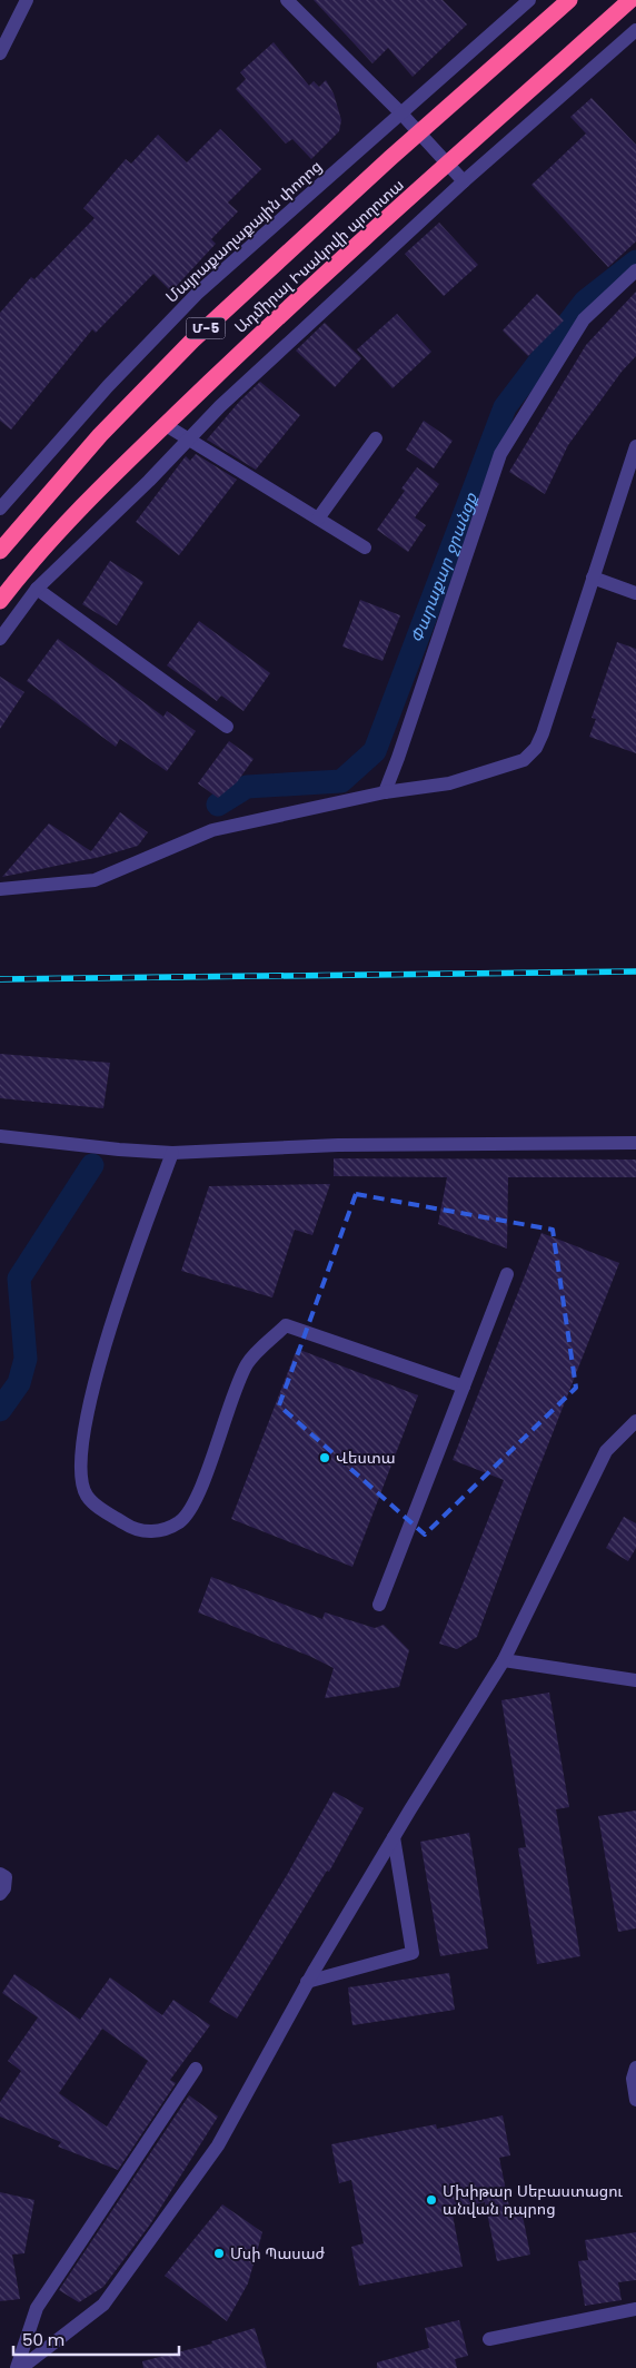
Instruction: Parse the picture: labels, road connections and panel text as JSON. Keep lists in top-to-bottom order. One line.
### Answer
{"streets":{"highway":["Ադմիրալ Իսակովի պողոտա","Մ-5"],"street":["Մայրաքաղաքային փողոց"]},"water":["Փարաքար ջրանցք"],"places":["Վեստա","Մխիթար Սեբաստացու անվան դպրոց","Մսի Պասաժ"],"scale_bar":"50 m"}
